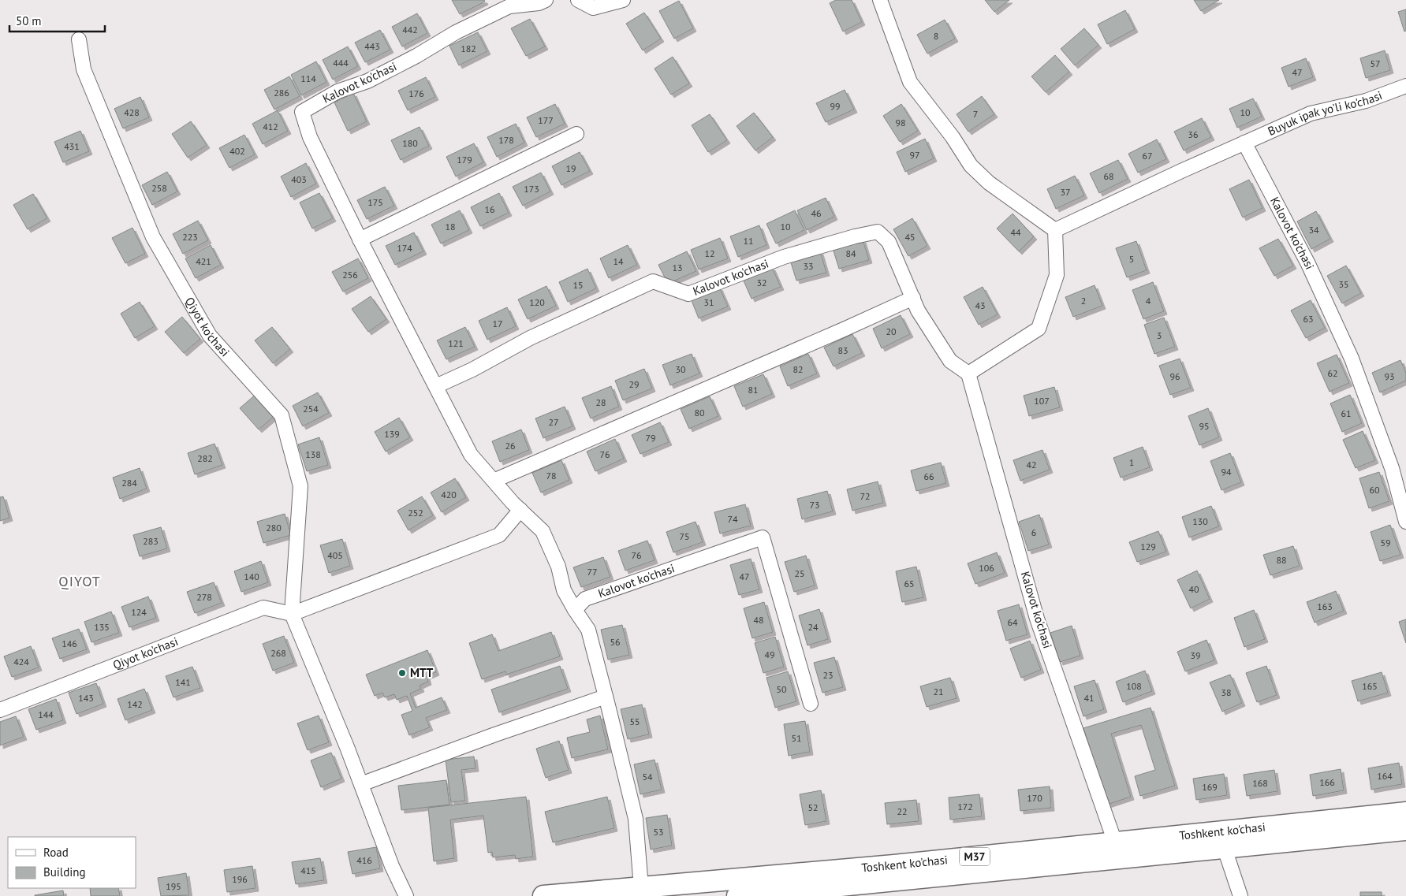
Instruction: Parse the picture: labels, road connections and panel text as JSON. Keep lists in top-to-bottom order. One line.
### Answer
{"streets":{"highway":["Toshkent ko'chasi","M37"],"street":["Kalovot ko'chasi","Buyuk ipak yo'li ko'chasi","Qiyot ko'chasi"]},"crossings":[["Kalovot ko'chasi","Buyuk ipak yo'li ko'chasi"],["Kalovot ko'chasi","Toshkent ko'chasi"]],"districts":["QIYOT"],"places":["MTT"],"house_numbers":["442","8","443","182","444","57","47","114","286","176","99","428","10","7","177","98","412","36","178","180","431","402","97","67","179","19","68","403","258","173","37","175","16","46","18","10","34","44","223","45","11","174","12","84","5","421","14","33","13","256","32","35","15","2","4","120","31","43","63","17","20","3","121","83","30","82","62","96","93","29","81","107","28","254","80","61","27","95","139","79","26","138","76","282","1","42","94","78","66","284","60","420","72","73","252","74","130","280","6","75","283","59","129","405","76","88","106","77","25","140","47","65","40","278","163","124","48","64","135","24","56","146","268","49","39","424","23","141","108","165","50","21","38","143","41","142","144","55","51","164","54","166","168","169","170","172","52","22","53","416","415","196","195"],"legend":["Road","Building"],"scale_bar":"50 m"}
